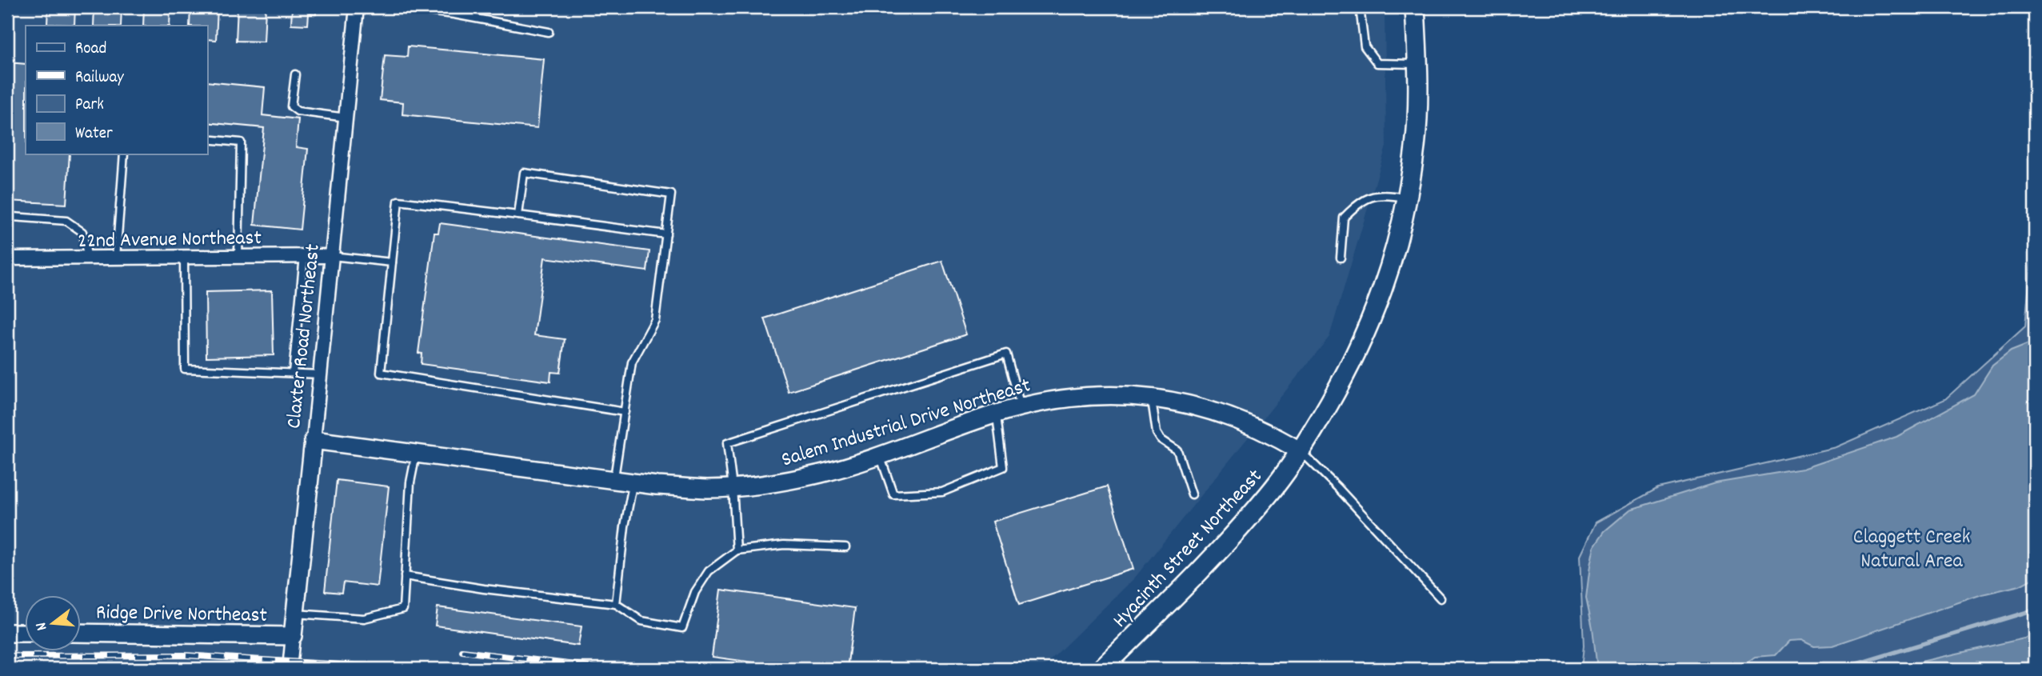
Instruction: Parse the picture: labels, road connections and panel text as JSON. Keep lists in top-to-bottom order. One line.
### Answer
{"streets":{"main road":["Hyacinth Street Northeast"],"street":["22nd Avenue Northeast","Claxter Road Northeast","Salem Industrial Drive Northeast","Ridge Drive Northeast"]},"crossings":[["22nd Avenue Northeast","Claxter Road Northeast"],["Claxter Road Northeast","Salem Industrial Drive Northeast"],["Claxter Road Northeast","Ridge Drive Northeast"],["Salem Industrial Drive Northeast","Hyacinth Street Northeast"]],"parks":["Claggett Creek Natural Area"],"legend":["Road","Railway","Park","Water"],"north":"left"}
